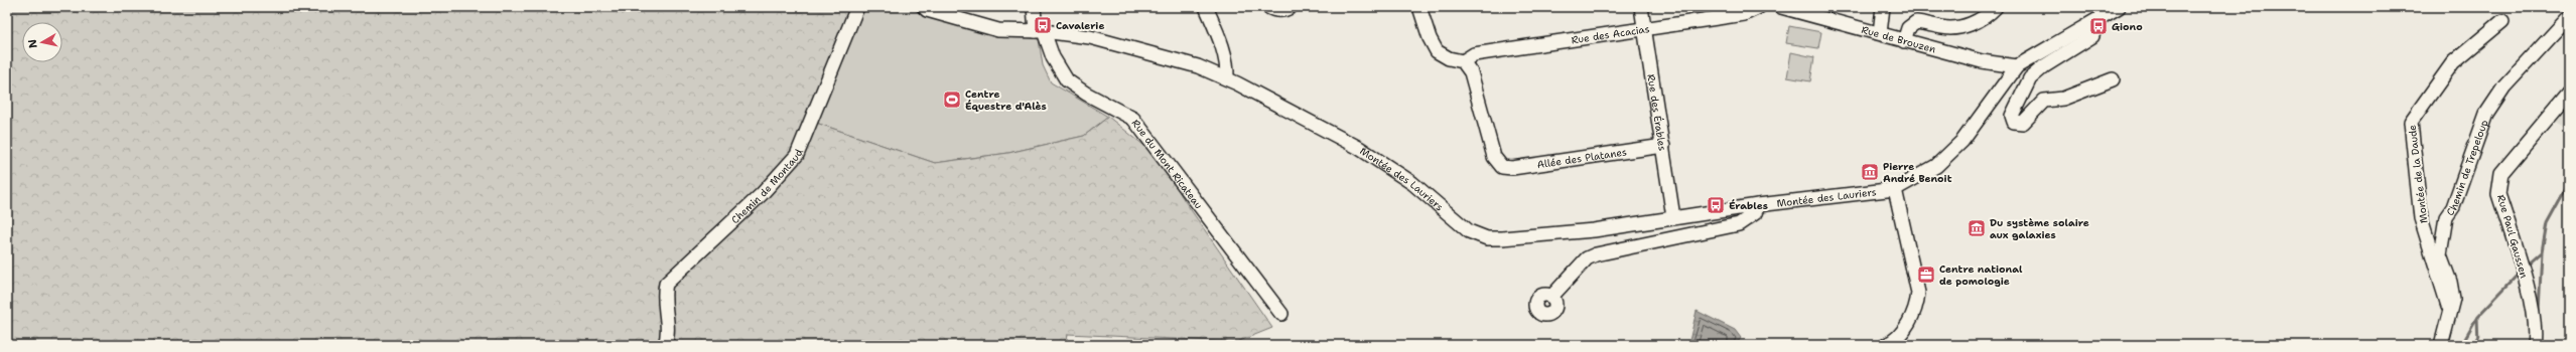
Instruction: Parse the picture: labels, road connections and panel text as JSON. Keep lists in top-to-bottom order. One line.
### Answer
{"streets":{"street":["Rue des Acacias","Rue de Brouzen","Rue des Érables","Allée des Platanes","Rue du Mont Ricateau","Chemin de Trepeloup","Montée de la Daude","Montée des Lauriers","Chemin de Montaud","Rue Paul Gaussen"]},"crossings":[["Rue des Acacias","Rue des Érables"],["Rue des Acacias","Allée des Platanes"],["Rue des Érables","Allée des Platanes"],["Rue des Érables","Montée des Lauriers"],["Rue du Mont Ricateau","Montée des Lauriers"],["Chemin de Trepeloup","Montée de la Daude"]],"places":{"bus stop":["Cavalerie","Giono","Érables"],"sports":["Centre Équestre d'Alès"],"museum":["Pierre André Benoit","Du système solaire aux galaxies"],"office":["Centre national de pomologie"]},"north":"left"}
